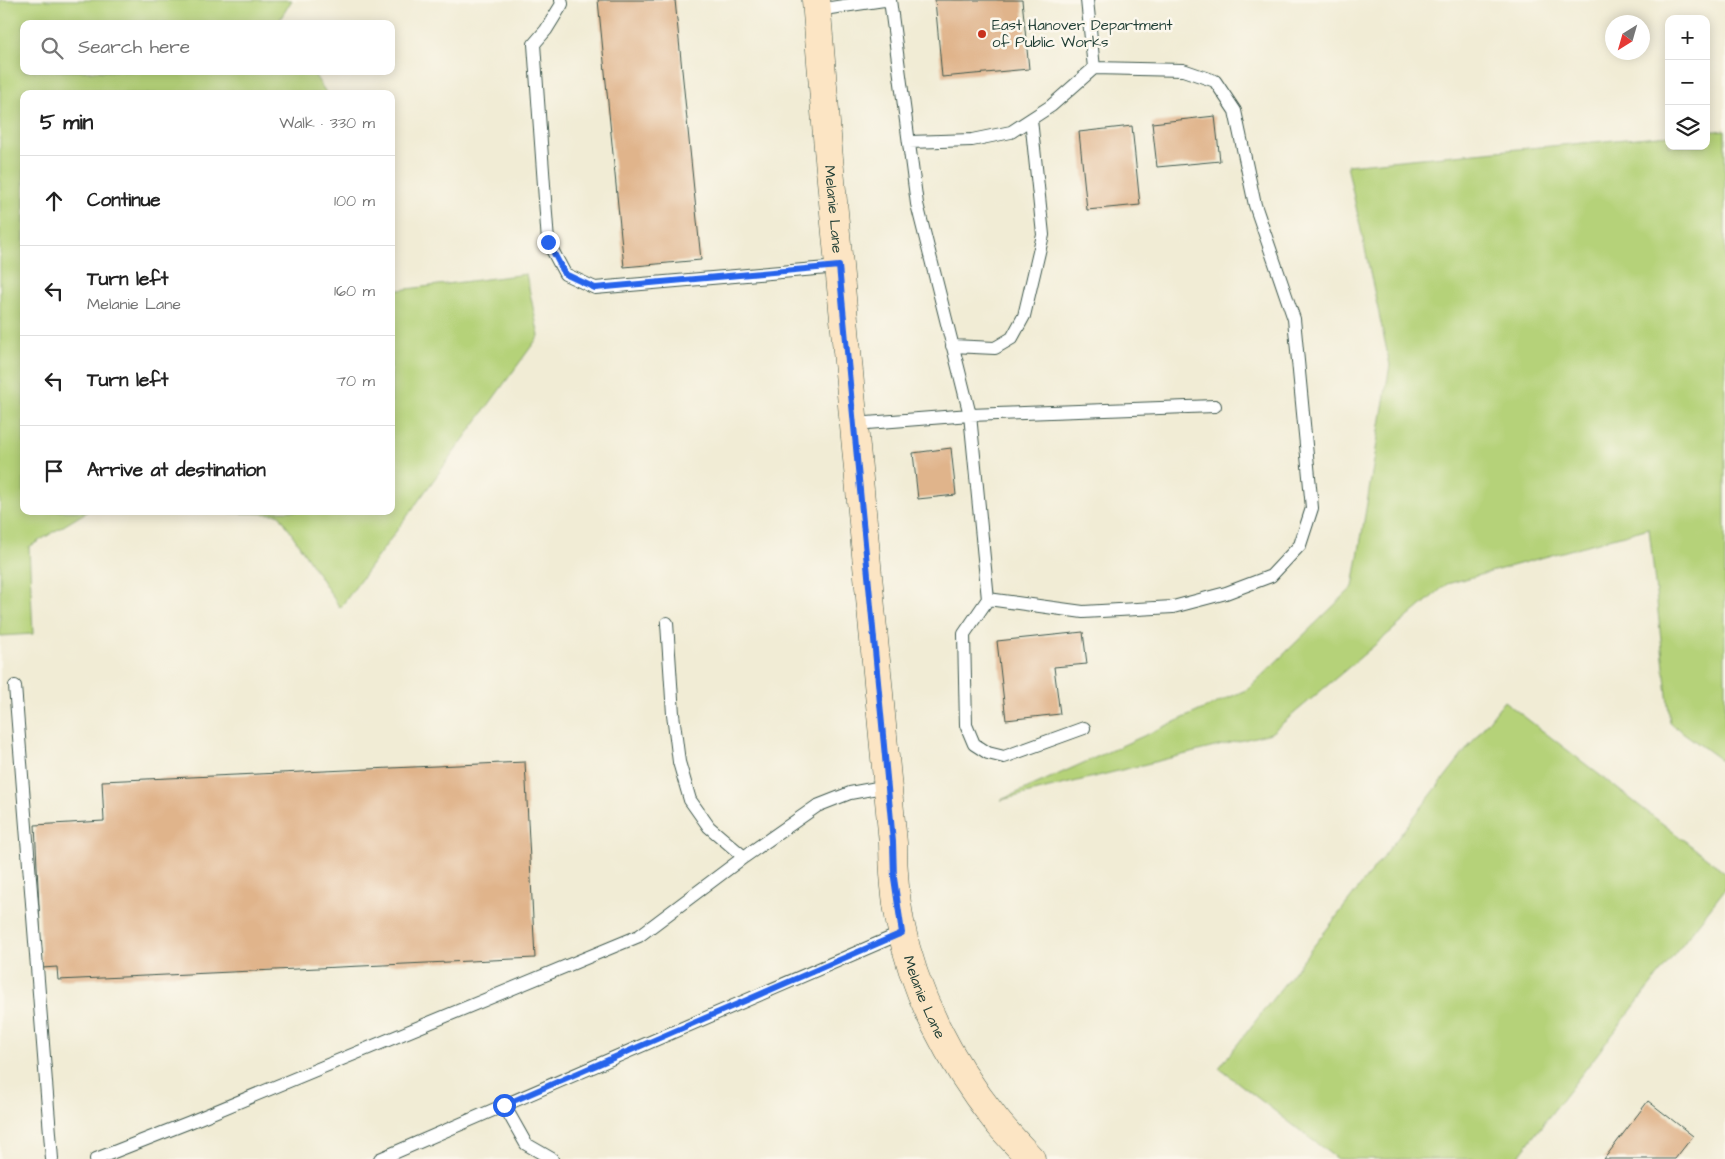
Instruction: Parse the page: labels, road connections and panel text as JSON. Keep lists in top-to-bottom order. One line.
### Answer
{"streets":{"street":["Melanie Lane"]},"places":["East Hanover Department of Public Works"],"north":"bottom left","page":{"map_buttons":["+","−"],"search":"Search here","heading":["5 min","Walk · 330 m"],"list":[["Continue","100 m"],["Turn left","Melanie Lane","160 m"],["Turn left","70 m"],"Arrive at destination"]}}
